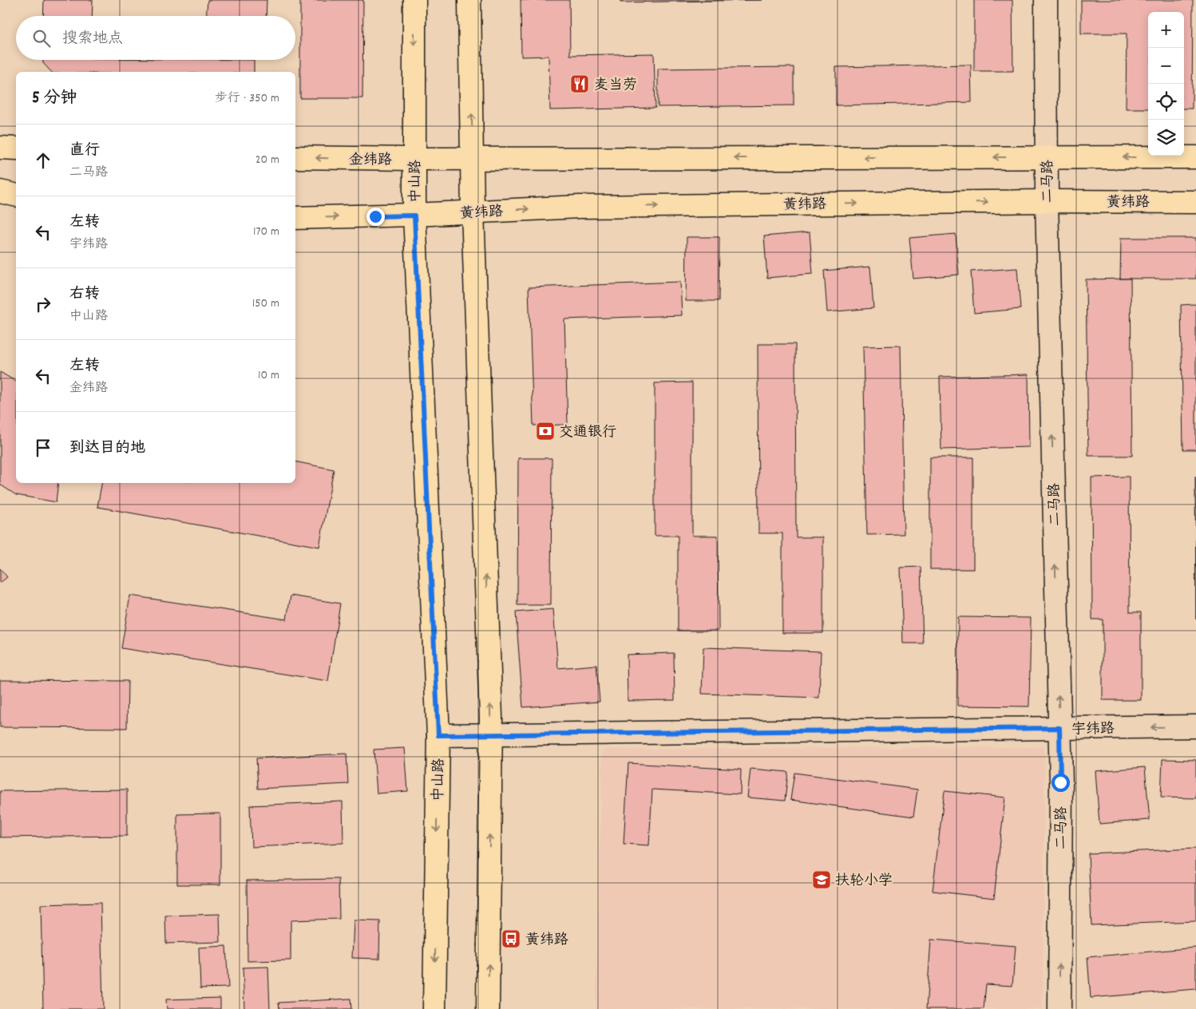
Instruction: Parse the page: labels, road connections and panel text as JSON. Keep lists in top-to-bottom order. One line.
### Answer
{"streets":{"main road":["金纬路","中山路","黄纬路"],"street":["二马路","宇纬路"]},"crossings":[["金纬路","中山路"],["中山路","黄纬路"],["中山路","宇纬路"],["二马路","黄纬路"],["二马路","宇纬路"]],"one_way":["二马路"],"places":{"restaurant":["麦当劳"],"bank":["交通银行"],"school or university":["扶轮小学"],"bus stop":["黄纬路"]},"page":{"map_buttons":["+","−"],"search":"搜索地点","heading":["5 分钟","步行 · 350 m"],"list":[["直行","二马路","20 m"],["左转","宇纬路","170 m"],["右转","中山路","150 m"],["左转","金纬路","10 m"],"到达目的地"]}}
